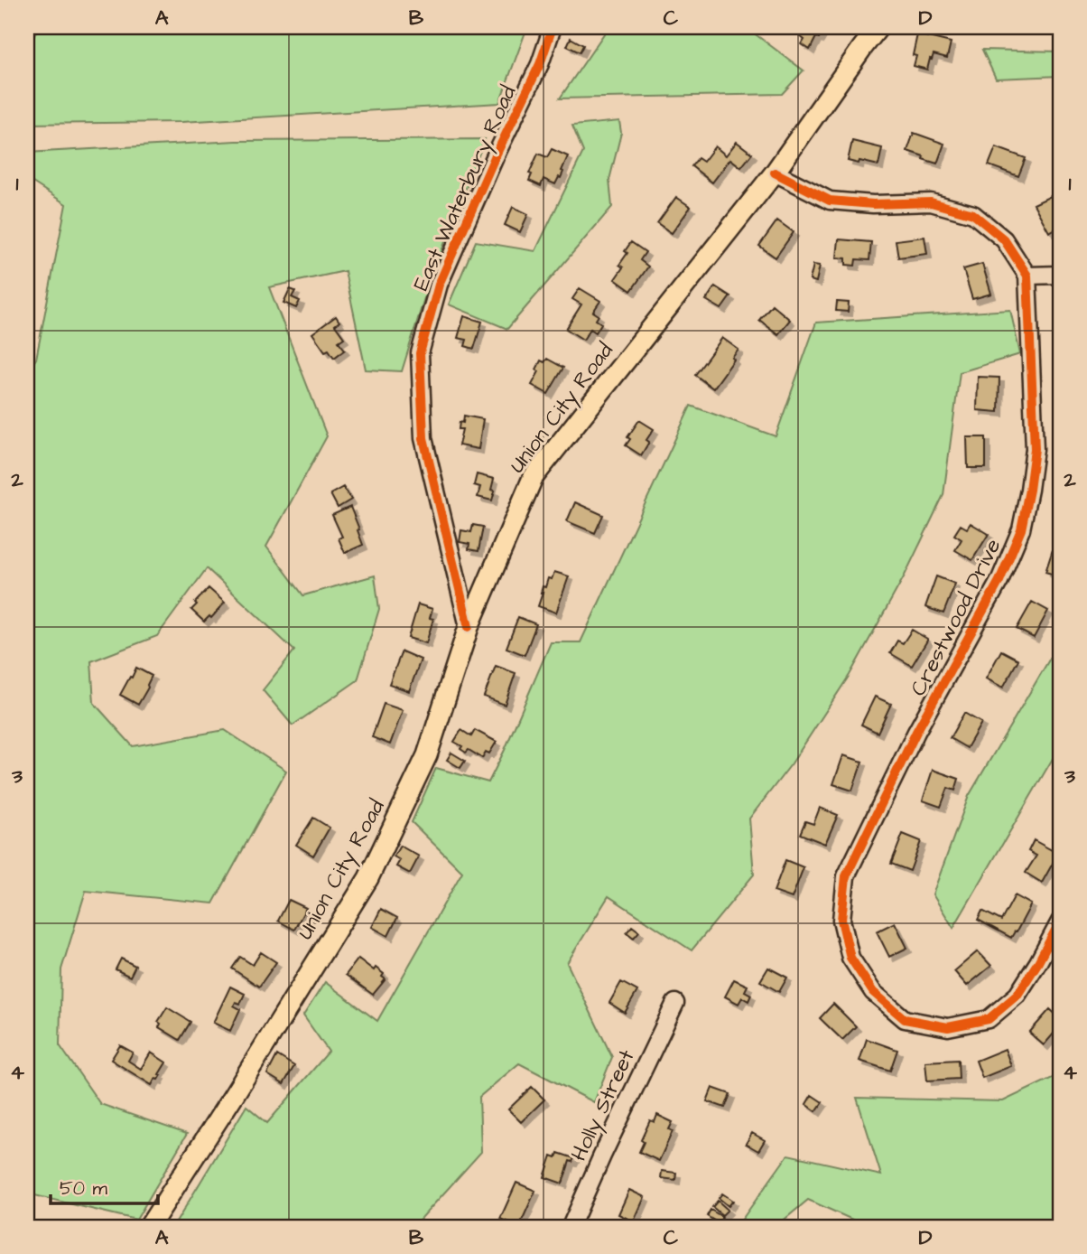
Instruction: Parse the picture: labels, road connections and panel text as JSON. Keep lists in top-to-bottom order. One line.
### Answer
{"streets":{"main road":["Union City Road"],"street":["East Waterbury Road","Crestwood Drive","Holly Street"]},"crossings":[["East Waterbury Road","Union City Road"],["Union City Road","Crestwood Drive"]],"scale_bar":"50 m","grid":{"columns":["A","B","C","D"],"rows":["1","2","3","4"]}}
